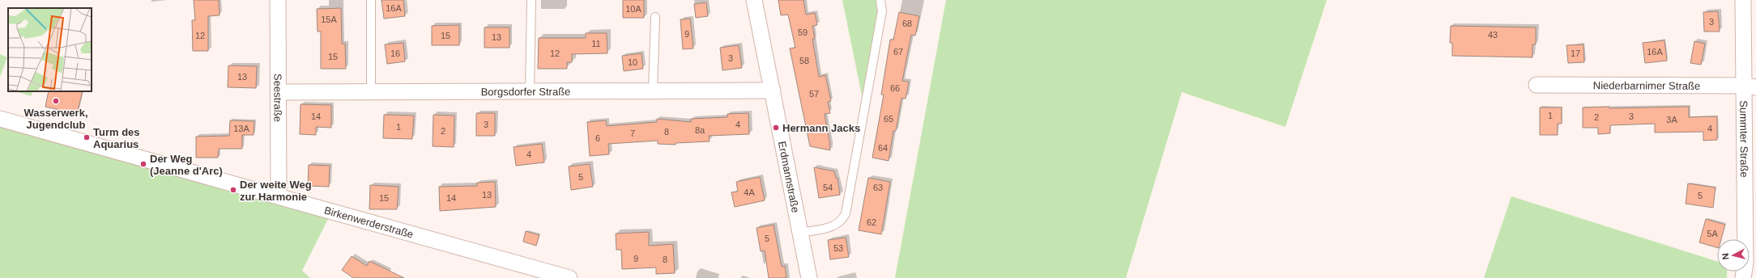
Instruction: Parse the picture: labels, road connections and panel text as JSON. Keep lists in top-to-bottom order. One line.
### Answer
{"streets":{"street":["Niederbarnimer Straße","Borgsdorfer Straße","Seestraße","Summter Straße","Erdmannstraße","Birkenwerderstraße"]},"crossings":[["Niederbarnimer Straße","Summter Straße"],["Borgsdorfer Straße","Seestraße"],["Borgsdorfer Straße","Erdmannstraße"],["Seestraße","Birkenwerderstraße"]],"places":["Wasserwerk, Jugendclub","Hermann Jacks","Turm des Aquarius","Der Weg (Jeanne d'Arc)","Der weite Weg zur Harmonie"],"house_numbers":["16A","10A","15A","3","68","59","9","43","12","15","13","11","67","16A","16","12","17","15","3","58","10","13","66","57","1","14","3","2","65","3A","3","4","1","13A","4","8a","2","8","7","6","64","4","5","54","63","4A","13","5","15","14","62","5A","5","53","9","8"],"north":"left"}
